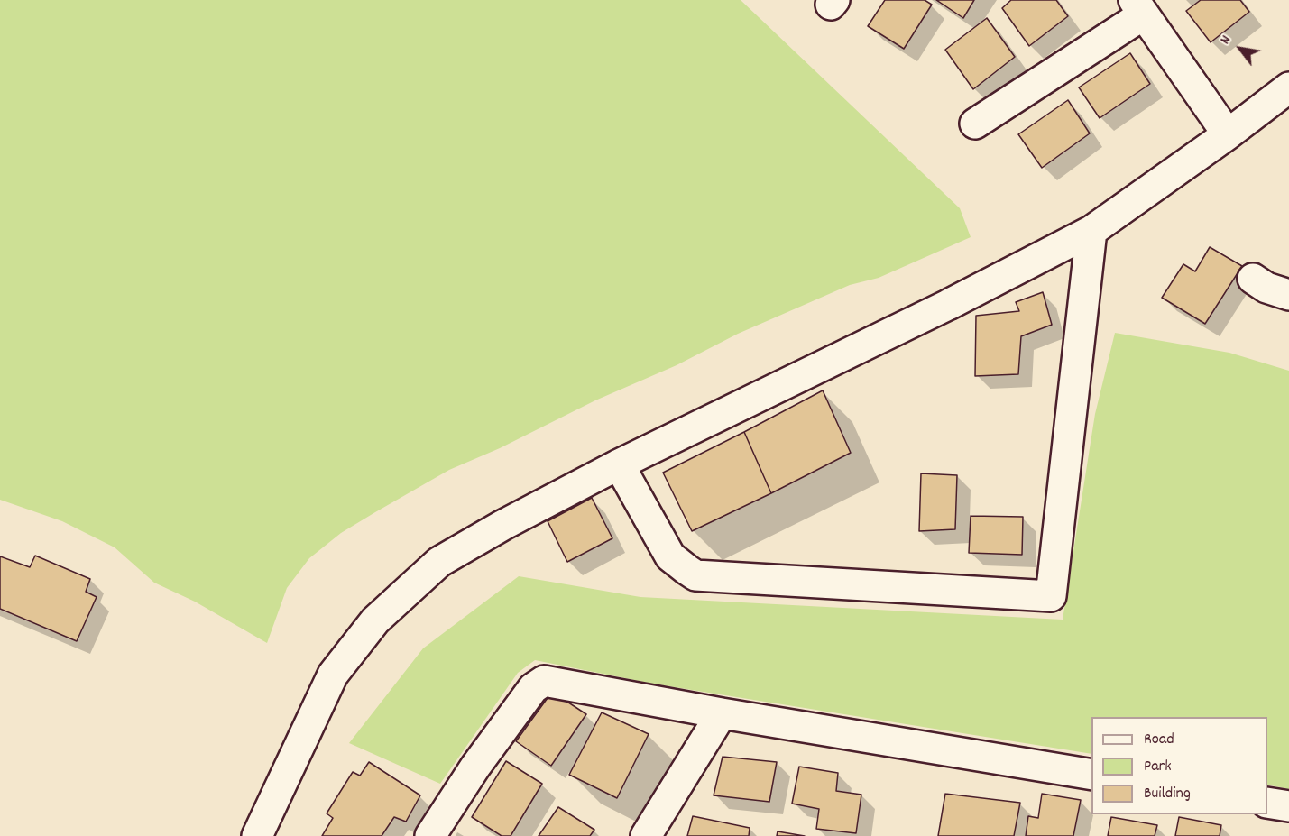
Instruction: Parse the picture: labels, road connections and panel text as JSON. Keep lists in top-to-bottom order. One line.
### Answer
{"legend":["Road","Park","Building"],"north":"top left"}
